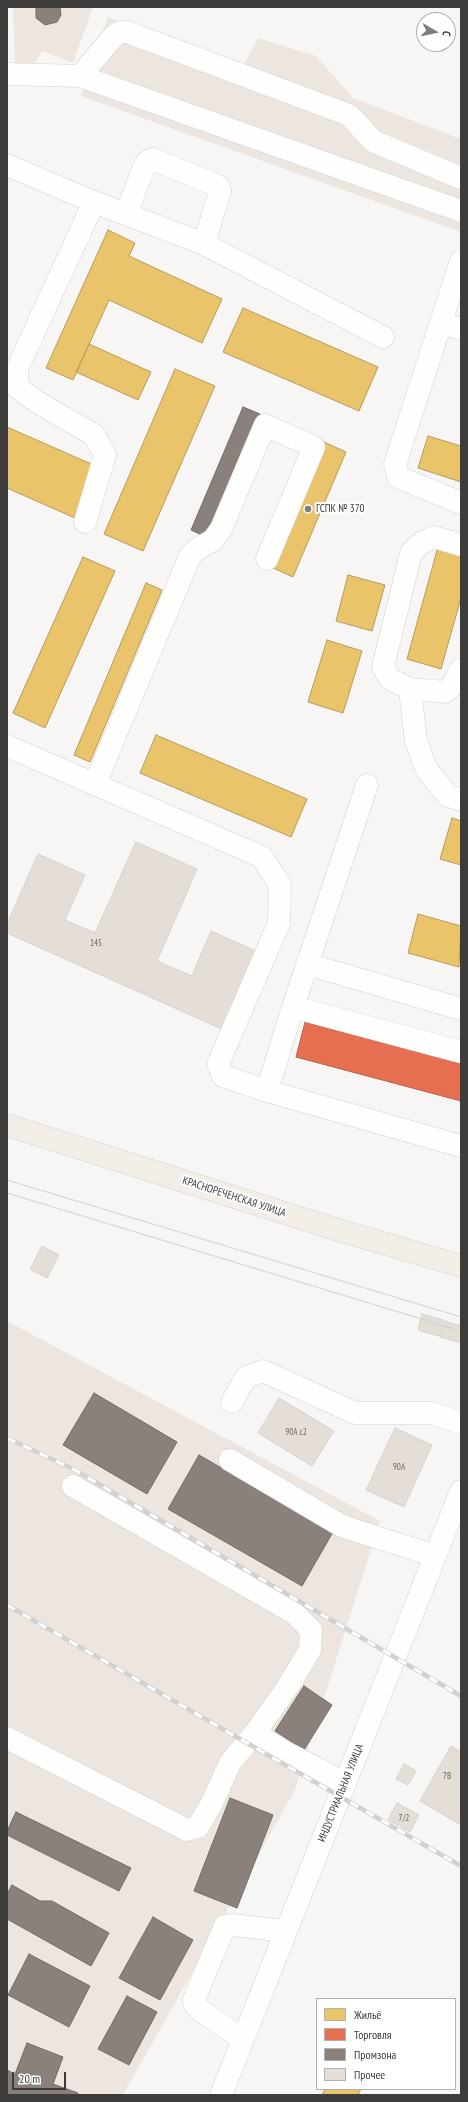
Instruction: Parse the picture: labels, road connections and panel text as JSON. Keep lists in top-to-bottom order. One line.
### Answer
{"streets":{"main road":["КРАСНОРЕЧЕНСКАЯ УЛИЦА"],"street":["ИНДУСТРИАЛЬНАЯ УЛИЦА"]},"places":["ГСПК № 370"],"house_numbers":["145","90А с2","90А","7В","7/2"],"legend":["Жильё","Торговля","Промзона","Прочее"],"scale_bar":"20 m","north":"right"}
